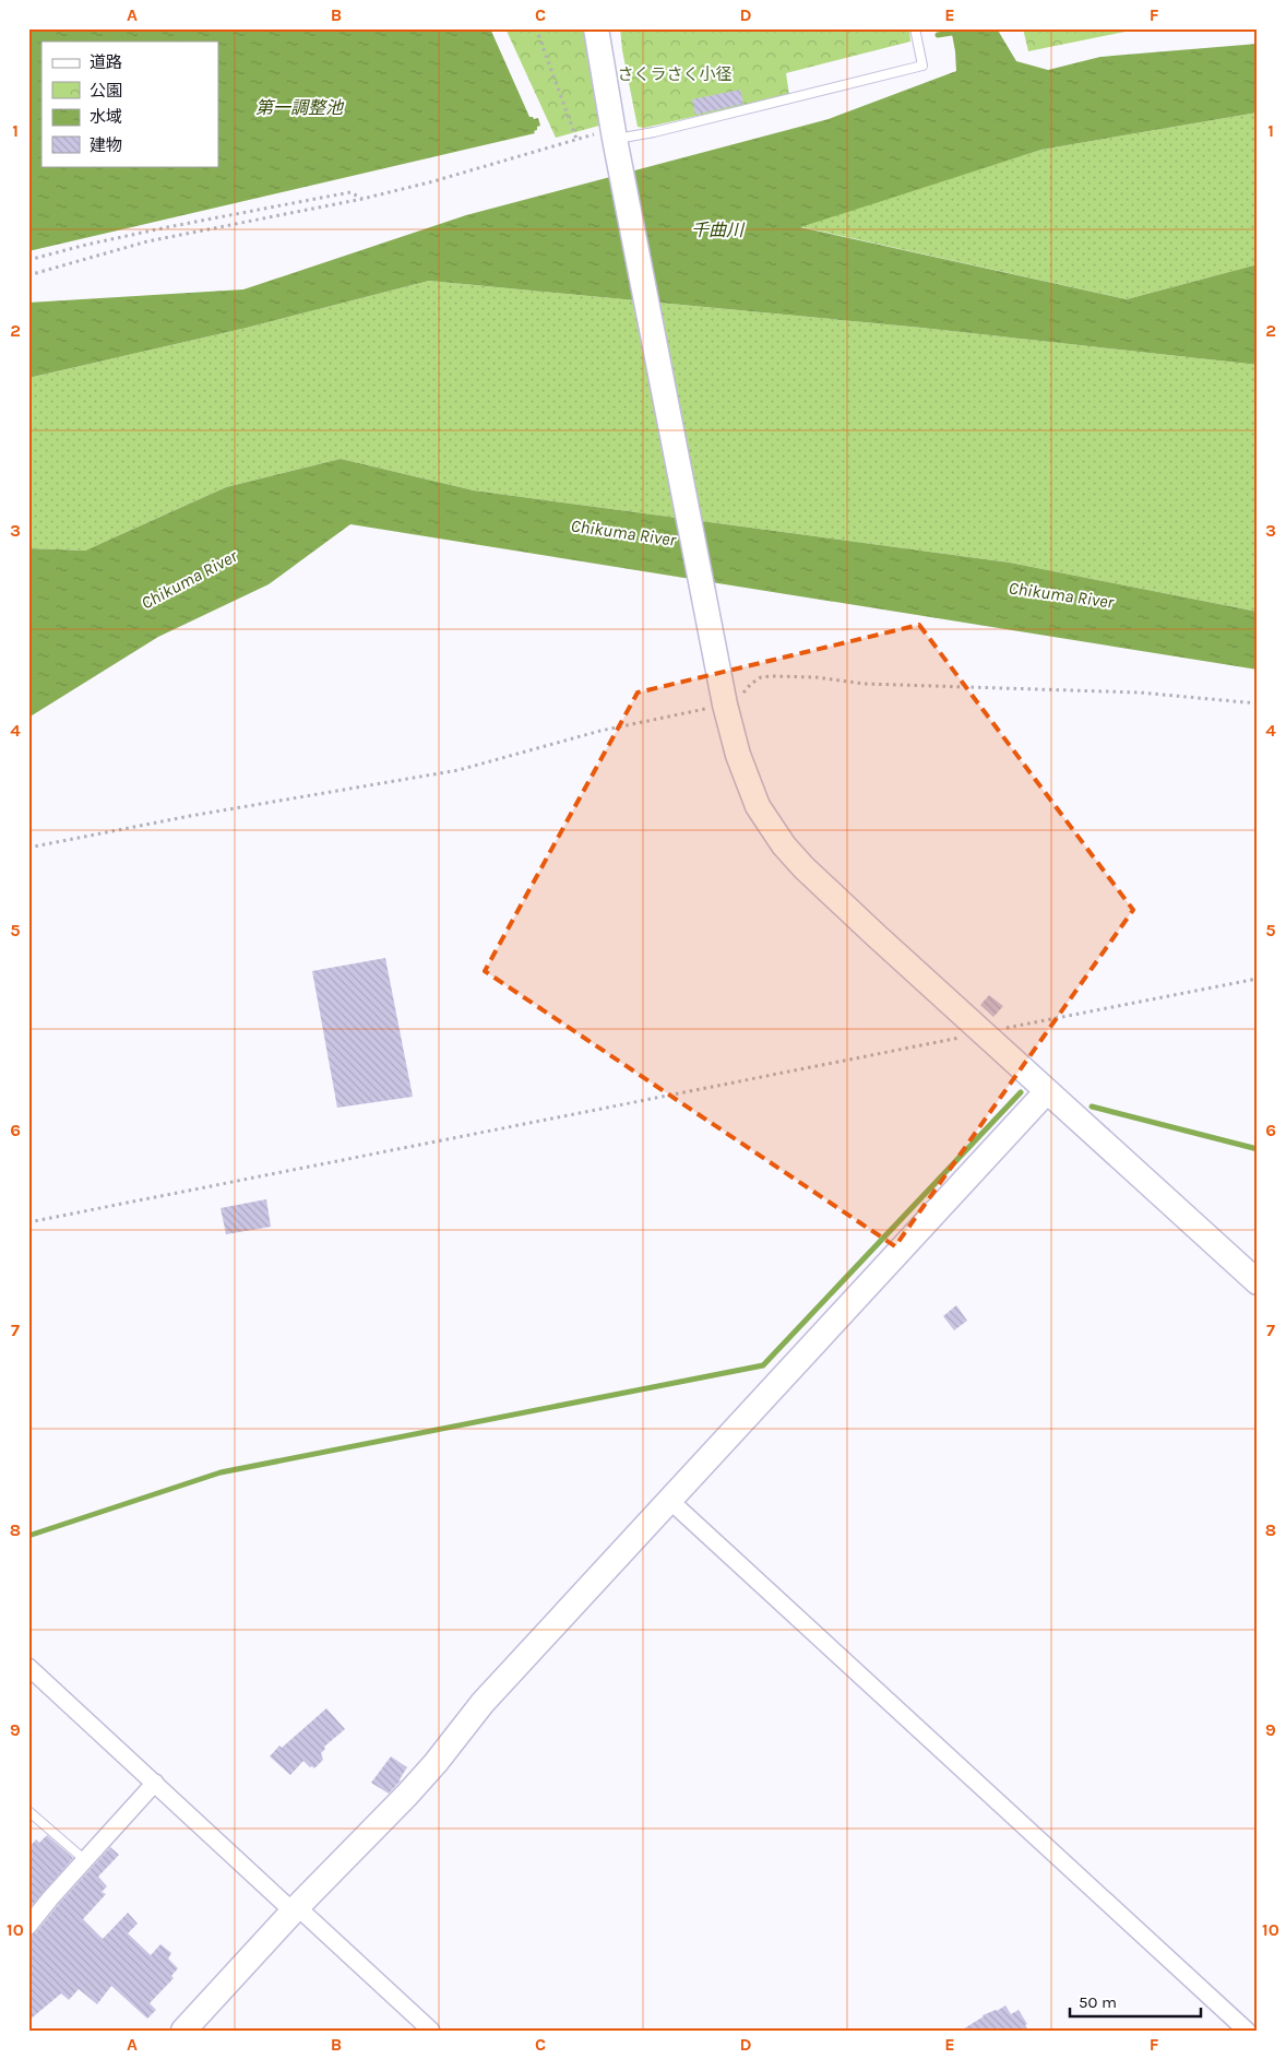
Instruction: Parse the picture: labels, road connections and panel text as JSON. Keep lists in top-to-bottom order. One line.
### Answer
{"water":["第一調整池","千曲川","Chikuma River"],"parks":["さくラさく小径"],"legend":["道路","公園","水域","建物"],"scale_bar":"50 m","grid":{"columns":["A","B","C","D","E","F"],"rows":["1","2","3","4","5","6","7","8","9","10"]}}
